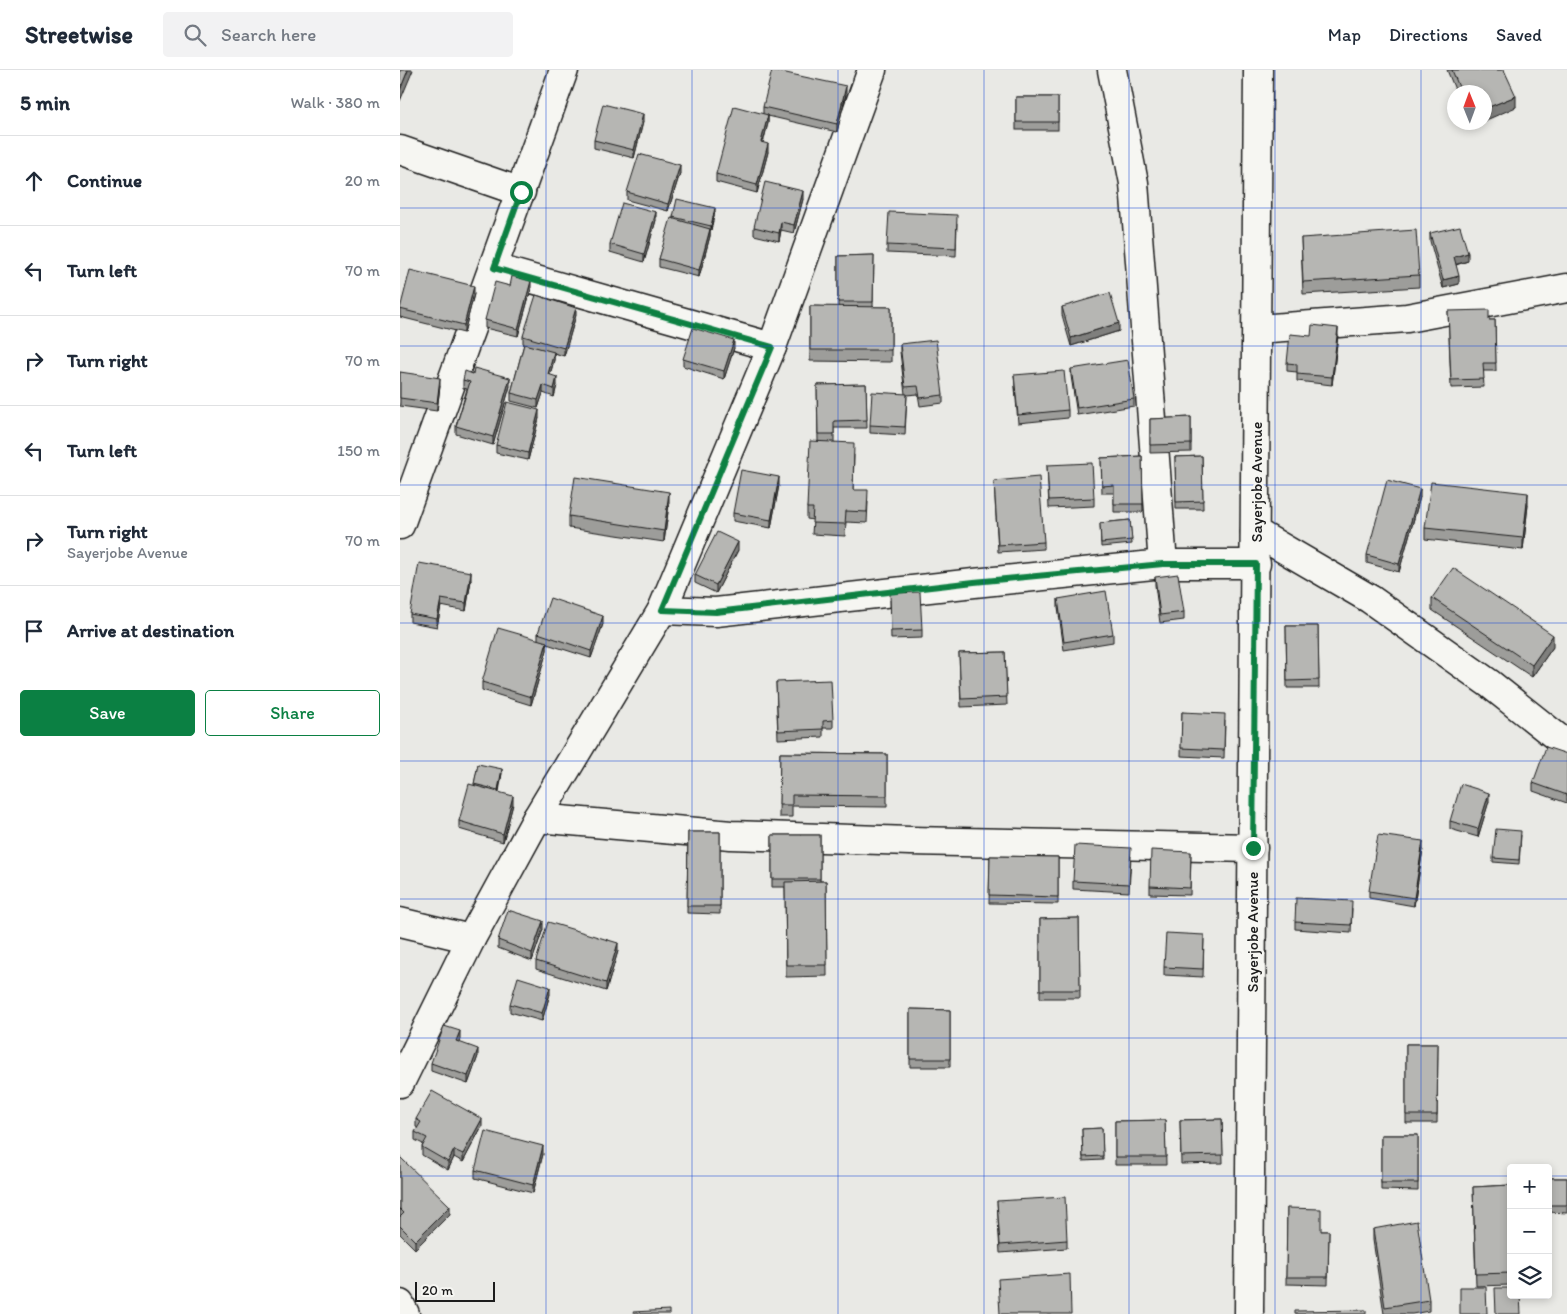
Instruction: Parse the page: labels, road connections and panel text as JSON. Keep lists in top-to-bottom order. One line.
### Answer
{"streets":{"street":["Sayerjobe Avenue"]},"scale_bar":"20 m","north":"top","page":{"header":"Streetwise","search":"Search here","nav":["Map","Directions","Saved"],"heading":["5 min","Walk · 380 m"],"list":[["Continue","20 m"],["Turn left","70 m"],["Turn right","70 m"],["Turn left","150 m"],["Turn right","Sayerjobe Avenue","70 m"],"Arrive at destination"],"buttons":["Save","Share"],"map_buttons":["+","−"],"scale":"20 m"}}
